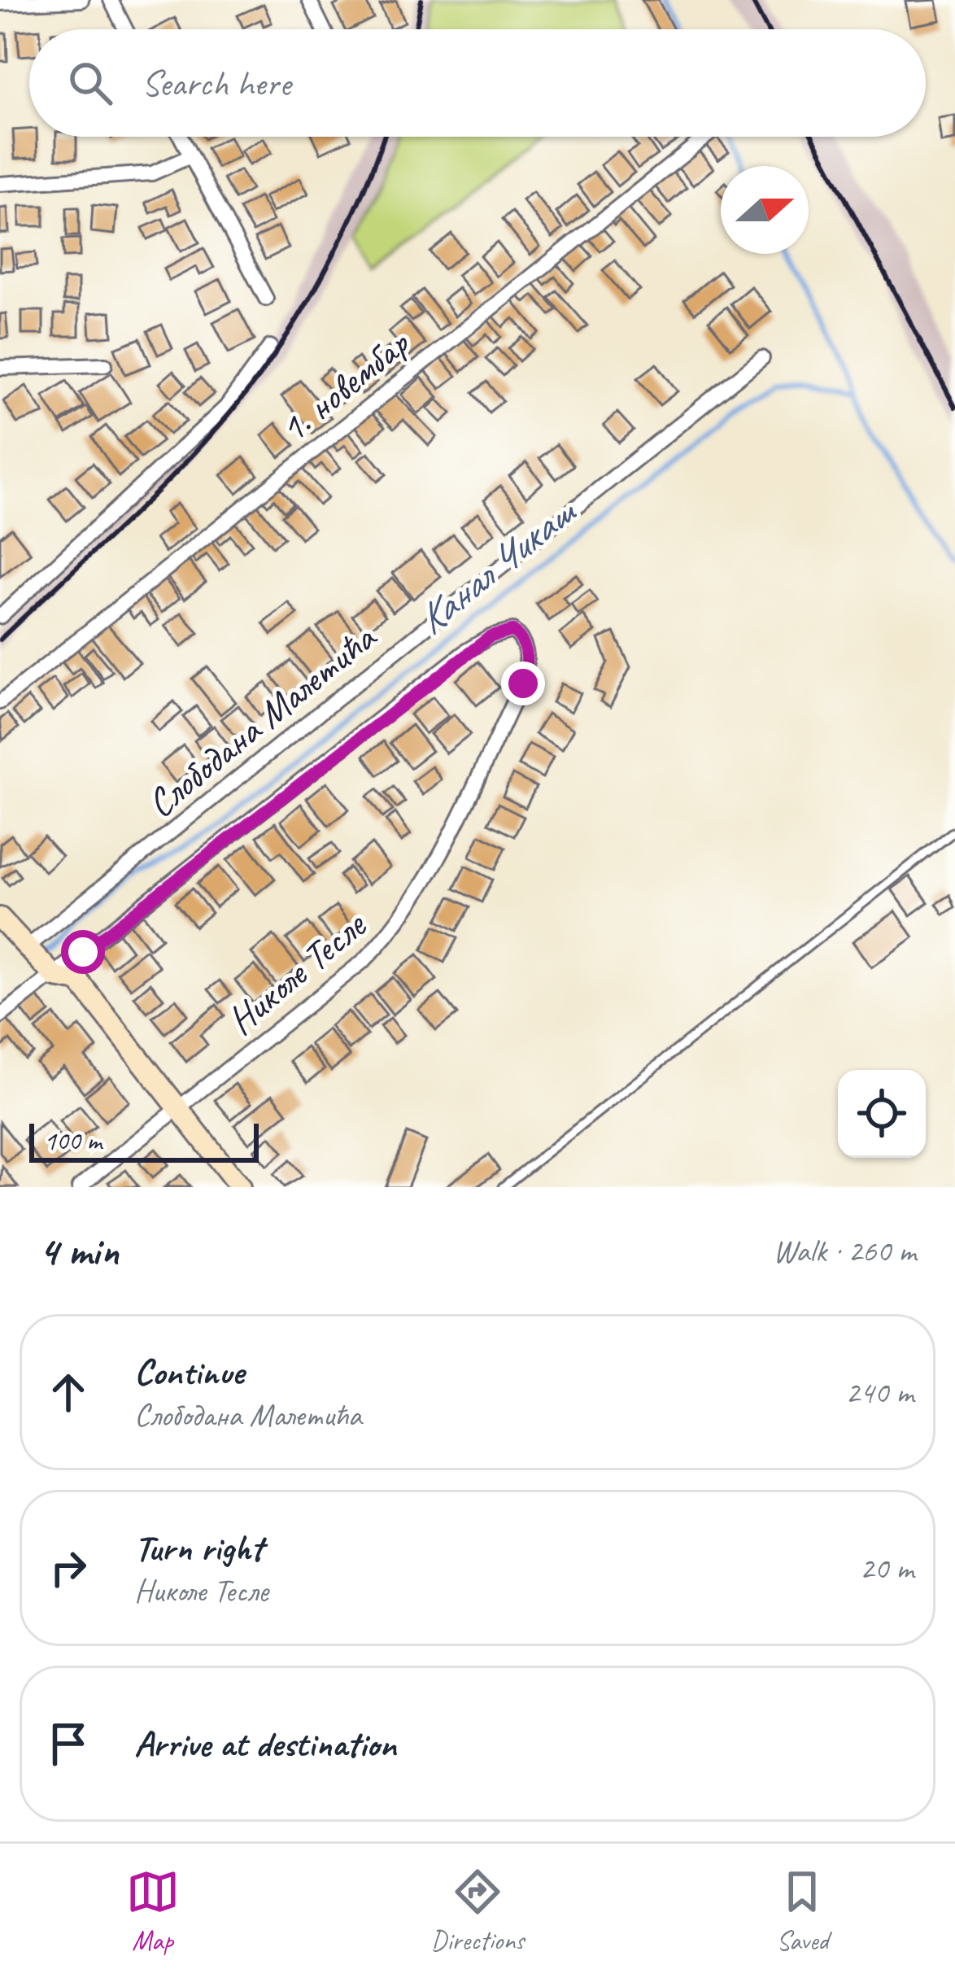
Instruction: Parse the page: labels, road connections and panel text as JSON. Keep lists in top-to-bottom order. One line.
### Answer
{"streets":{"street":["1. новембар","Слободана Малетића","Николе Тесле"]},"crossings":[["Слободана Малетића","Николе Тесле"]],"water":["Канал Чикаш"],"scale_bar":"100 m","north":"right","page":{"search":"Search here","scale":"100 m","heading":["4 min","Walk · 260 m"],"list":[["Continue","Слободана Малетића","240 m"],["Turn right","Николе Тесле","20 m"],"Arrive at destination"],"nav":["Map","Directions","Saved"]}}
